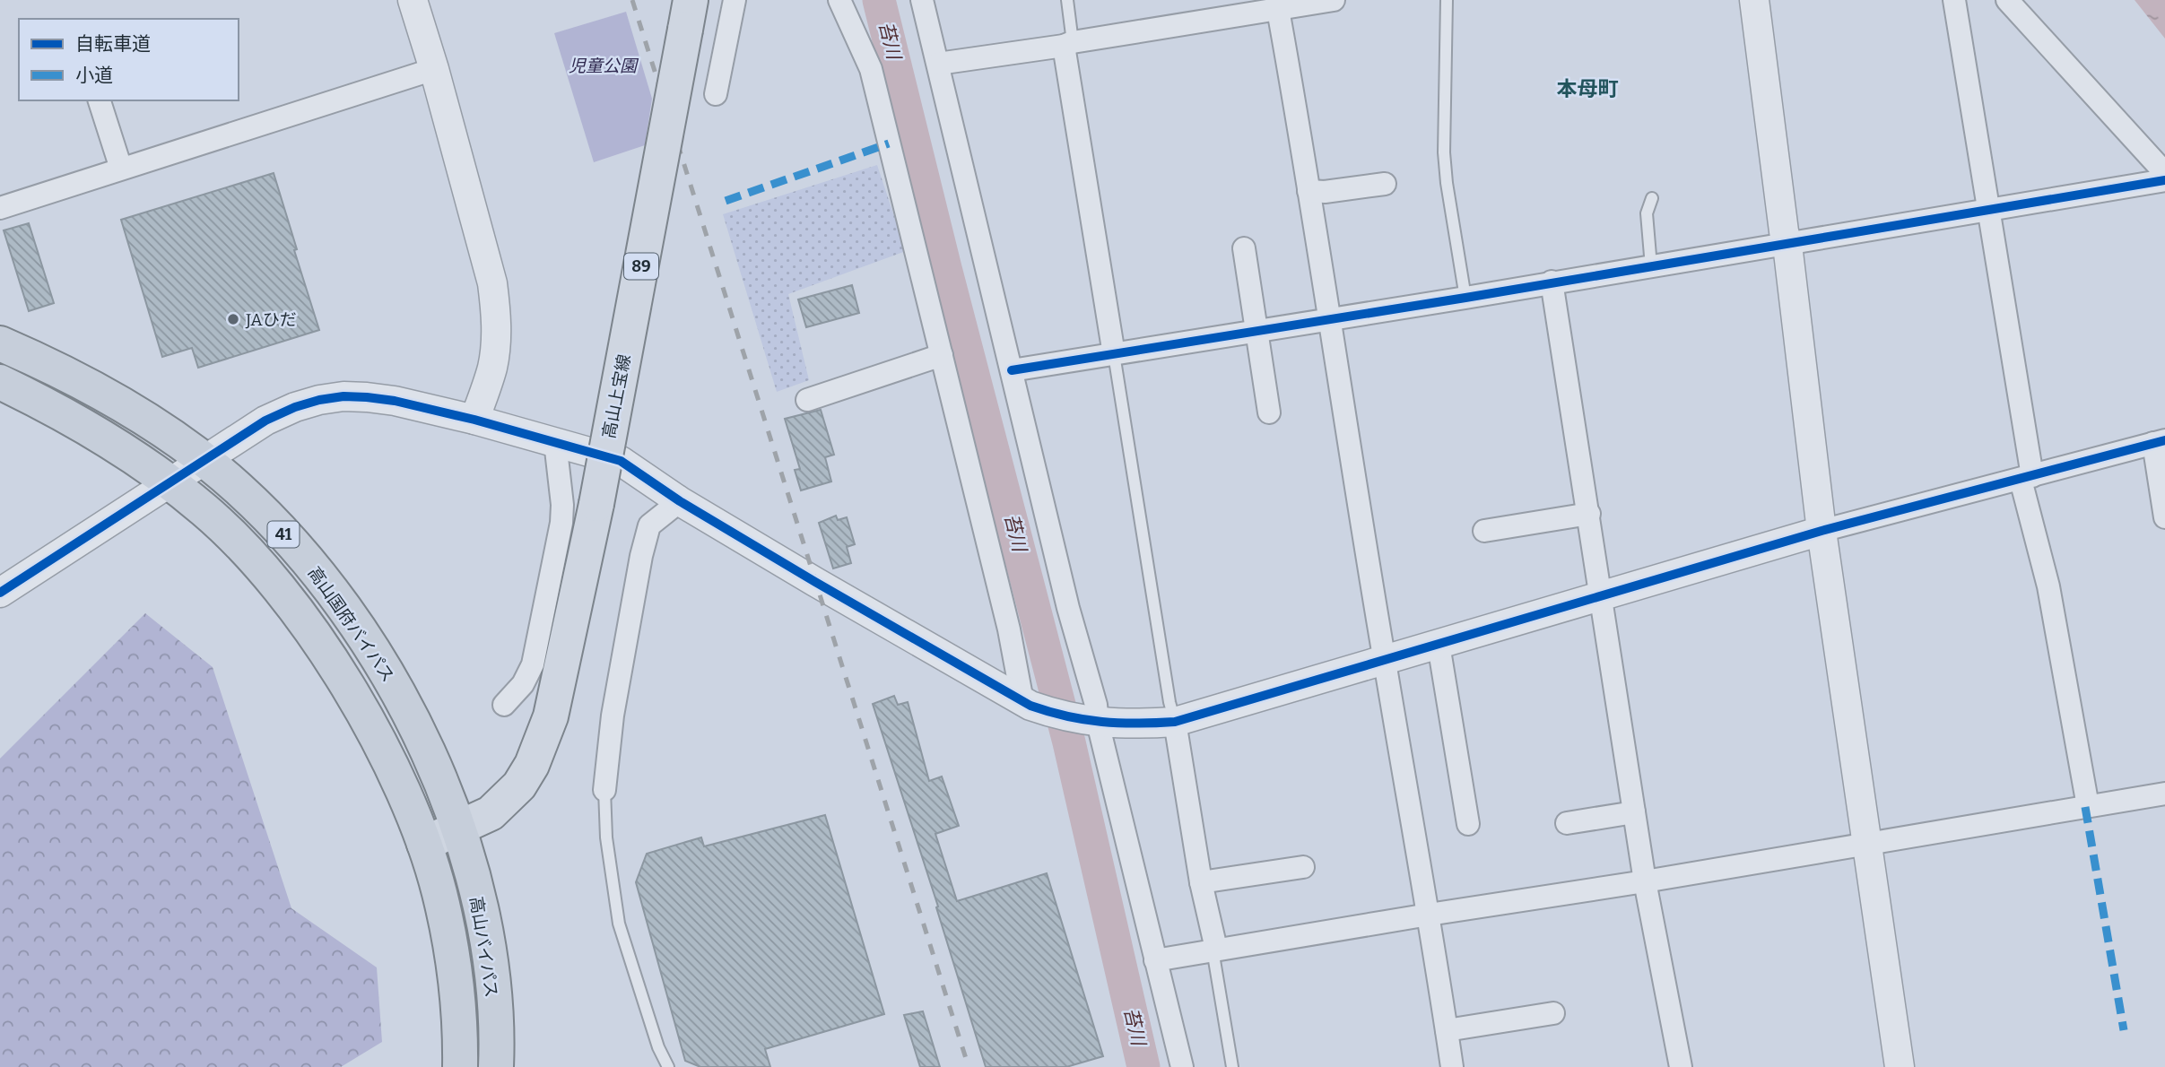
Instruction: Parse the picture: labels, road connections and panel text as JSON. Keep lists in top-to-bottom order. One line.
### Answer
{"streets":{"highway":["41","高山国府バイパス","高山バイパス"],"main road":["89","高山上宝線"]},"crossings":[["高山上宝線","41"],["高山上宝線","高山国府バイパス"],["高山上宝線","高山バイパス"],["41","高山バイパス"],["高山国府バイパス","高山バイパス"]],"districts":["本母町"],"water":["苔川"],"parks":["児童公園"],"places":["JAひだ"],"legend":["自転車道","小道"]}
